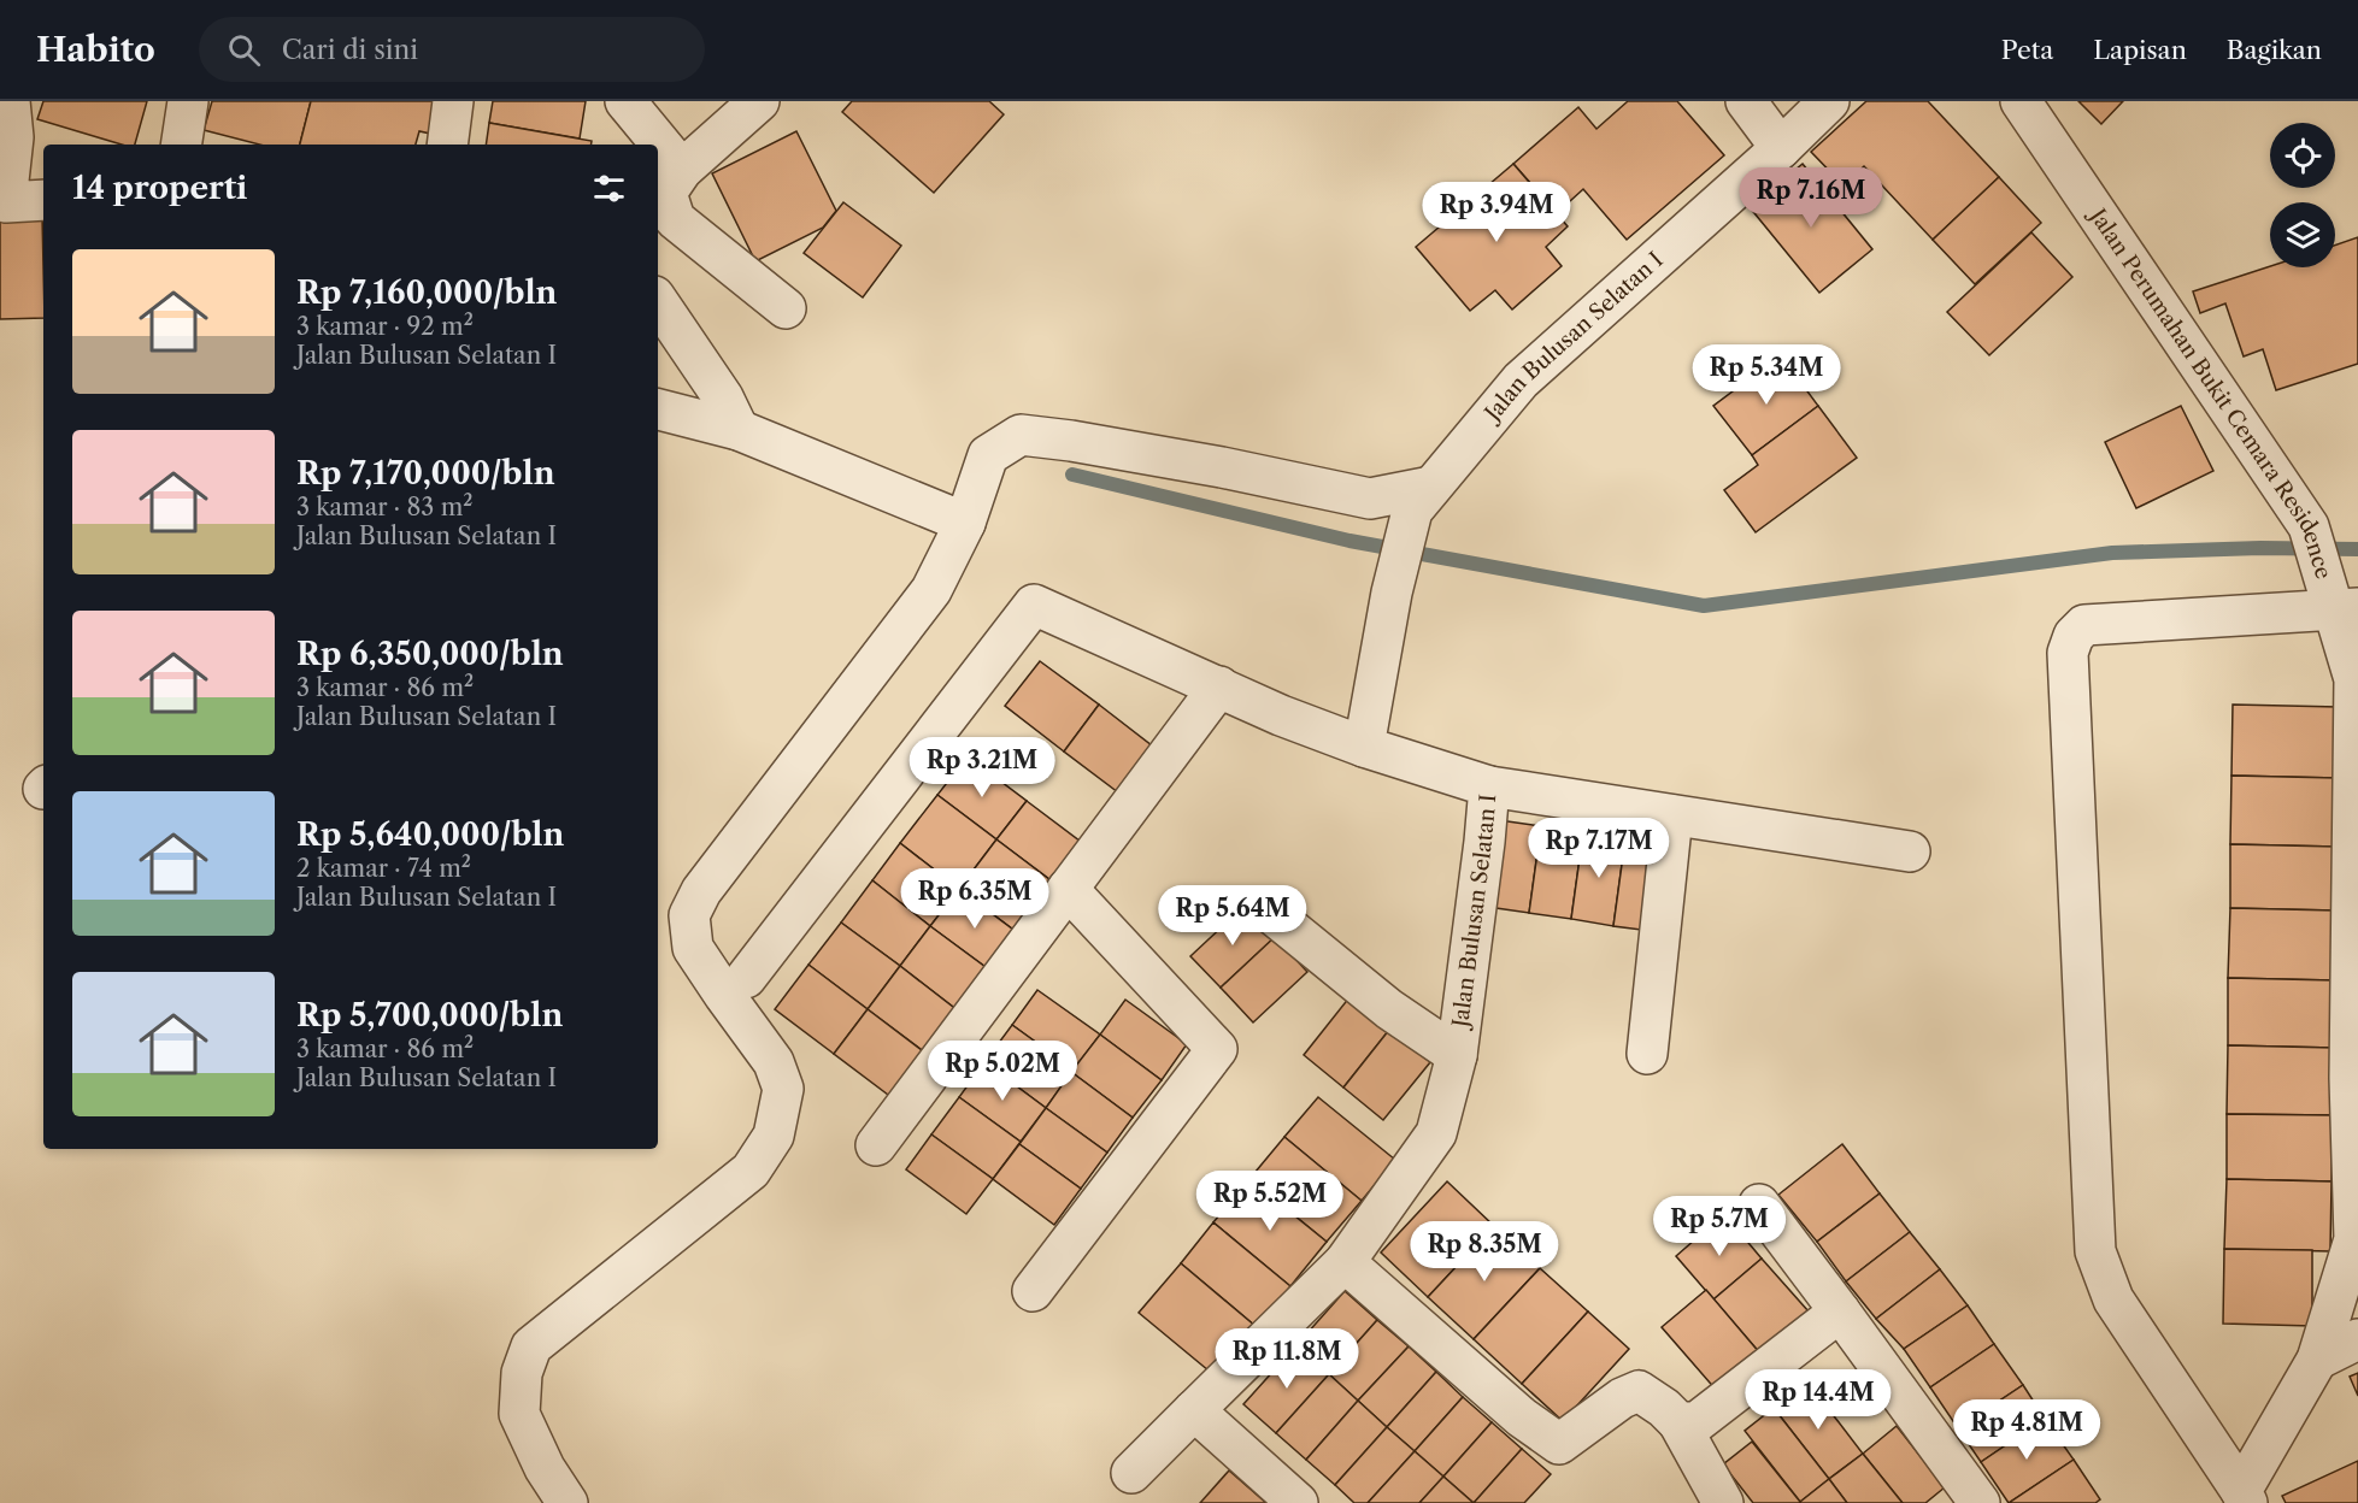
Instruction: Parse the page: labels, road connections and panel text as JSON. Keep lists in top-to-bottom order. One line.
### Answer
{"streets":{"street":["Jalan Bulusan Selatan I","Jalan Perumahan Bukit Cemara Residence"]},"page":{"header":"Habito","search":"Cari di sini","nav":["Peta","Lapisan","Bagikan"],"heading":"14 properti","price":["Rp 7.16M","Rp 3.94M","Rp 5.34M","Rp 3.21M","Rp 7.17M","Rp 6.35M","Rp 5.64M","Rp 5.02M","Rp 5.52M","Rp 5.7M","Rp 8.35M","Rp 11.8M","Rp 14.4M","Rp 4.81M"],"list":[{"name":"Rp 7,160,000/bln","note":"3 kamar · 92 m² · Jalan Bulusan Selatan I"},{"name":"Rp 7,170,000/bln","note":"3 kamar · 83 m² · Jalan Bulusan Selatan I"},{"name":"Rp 6,350,000/bln","note":"3 kamar · 86 m² · Jalan Bulusan Selatan I"},{"name":"Rp 5,640,000/bln","note":"2 kamar · 74 m² · Jalan Bulusan Selatan I"},{"name":"Rp 5,700,000/bln","note":"3 kamar · 86 m² · Jalan Bulusan Selatan I"}]}}
